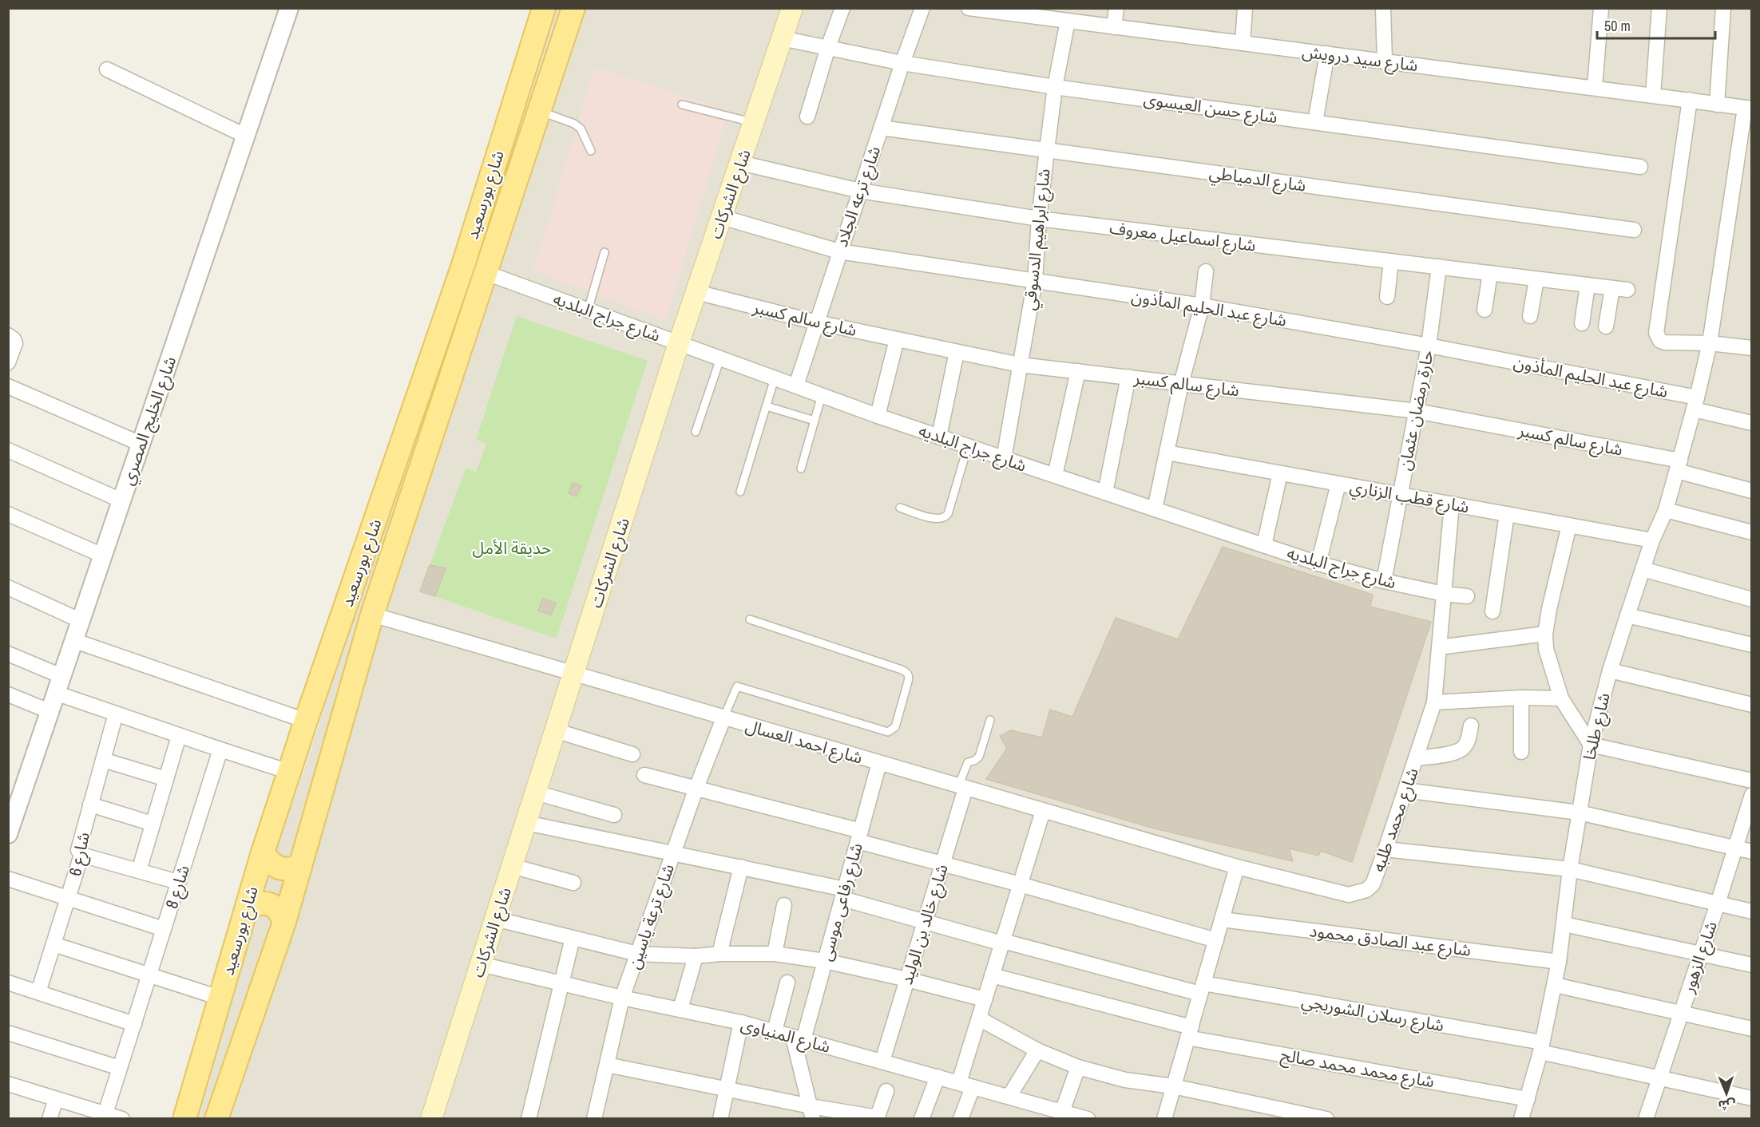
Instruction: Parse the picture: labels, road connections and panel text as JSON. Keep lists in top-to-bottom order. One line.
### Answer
{"streets":{"main road":["شارع الشركات","شارع بورسعيد"],"street":["شارع سيد درويش","شارع حسن العيسوى","شارع الدمياطي","شارع ترعه الجلاد","شارع اسماعيل معروف","شارع ابراهيم الدسوقي","شارع عبد الحليم المأذون","شارع جراج البلديه","شارع سالم كسبر","حارة رمضان عثمان","شارع الخليج المصري","شارع قطب الزناري","شارع طلخا","شارع احمد العسال","شارع محمد طلبه","شارع 6","شارع 8","شارع رفاعى موسى","شارع ترعة ياسين","شارع خالد بن الوليد","شارع عبد الصادق محمود","شارع الزهور","شارع رسلان الشوربجي","شارع المنياوى","شارع محمد محمد صالح"]},"crossings":[["شارع سيد درويش","شارع ابراهيم الدسوقي"],["شارع سيد درويش","شارع طلخا"],["شارع حسن العيسوى","شارع الشركات"],["شارع حسن العيسوى","شارع ترعه الجلاد"],["شارع حسن العيسوى","شارع ابراهيم الدسوقي"],["شارع الدمياطي","شارع ترعه الجلاد"],["شارع الدمياطي","شارع ابراهيم الدسوقي"],["شارع الشركات","شارع اسماعيل معروف"],["شارع الشركات","شارع عبد الحليم المأذون"],["شارع الشركات","شارع جراج البلديه"],["شارع الشركات","شارع سالم كسبر"],["شارع الشركات","شارع احمد العسال"],["شارع الشركات","شارع رسلان الشوربجي"],["شارع الشركات","شارع المنياوى"],["شارع بورسعيد","شارع جراج البلديه"],["شارع بورسعيد","شارع احمد العسال"],["شارع ترعه الجلاد","شارع اسماعيل معروف"],["شارع ترعه الجلاد","شارع عبد الحليم المأذون"],["شارع ترعه الجلاد","شارع جراج البلديه"],["شارع ترعه الجلاد","شارع سالم كسبر"],["شارع اسماعيل معروف","شارع ابراهيم الدسوقي"],["شارع اسماعيل معروف","حارة رمضان عثمان"],["شارع ابراهيم الدسوقي","شارع عبد الحليم المأذون"],["شارع ابراهيم الدسوقي","شارع جراج البلديه"],["شارع ابراهيم الدسوقي","شارع سالم كسبر"],["شارع عبد الحليم المأذون","حارة رمضان عثمان"],["شارع عبد الحليم المأذون","شارع طلخا"],["شارع جراج البلديه","حارة رمضان عثمان"],["شارع جراج البلديه","شارع محمد طلبه"],["شارع سالم كسبر","حارة رمضان عثمان"],["شارع سالم كسبر","شارع طلخا"],["حارة رمضان عثمان","شارع قطب الزناري"],["شارع قطب الزناري","شارع طلخا"],["شارع قطب الزناري","شارع محمد طلبه"],["شارع طلخا","شارع عبد الصادق محمود"],["شارع طلخا","شارع رسلان الشوربجي"],["شارع طلخا","شارع محمد محمد صالح"],["شارع احمد العسال","شارع محمد طلبه"],["شارع احمد العسال","شارع رفاعى موسى"],["شارع احمد العسال","شارع ترعة ياسين"],["شارع احمد العسال","شارع خالد بن الوليد"],["شارع رفاعى موسى","شارع رسلان الشوربجي"],["شارع رفاعى موسى","شارع المنياوى"],["شارع ترعة ياسين","شارع رسلان الشوربجي"],["شارع ترعة ياسين","شارع المنياوى"],["شارع خالد بن الوليد","شارع رسلان الشوربجي"],["شارع خالد بن الوليد","شارع المنياوى"],["شارع الزهور","شارع رسلان الشوربجي"]],"parks":["حديقة الأمل"],"scale_bar":"50 m","north":"bottom"}
